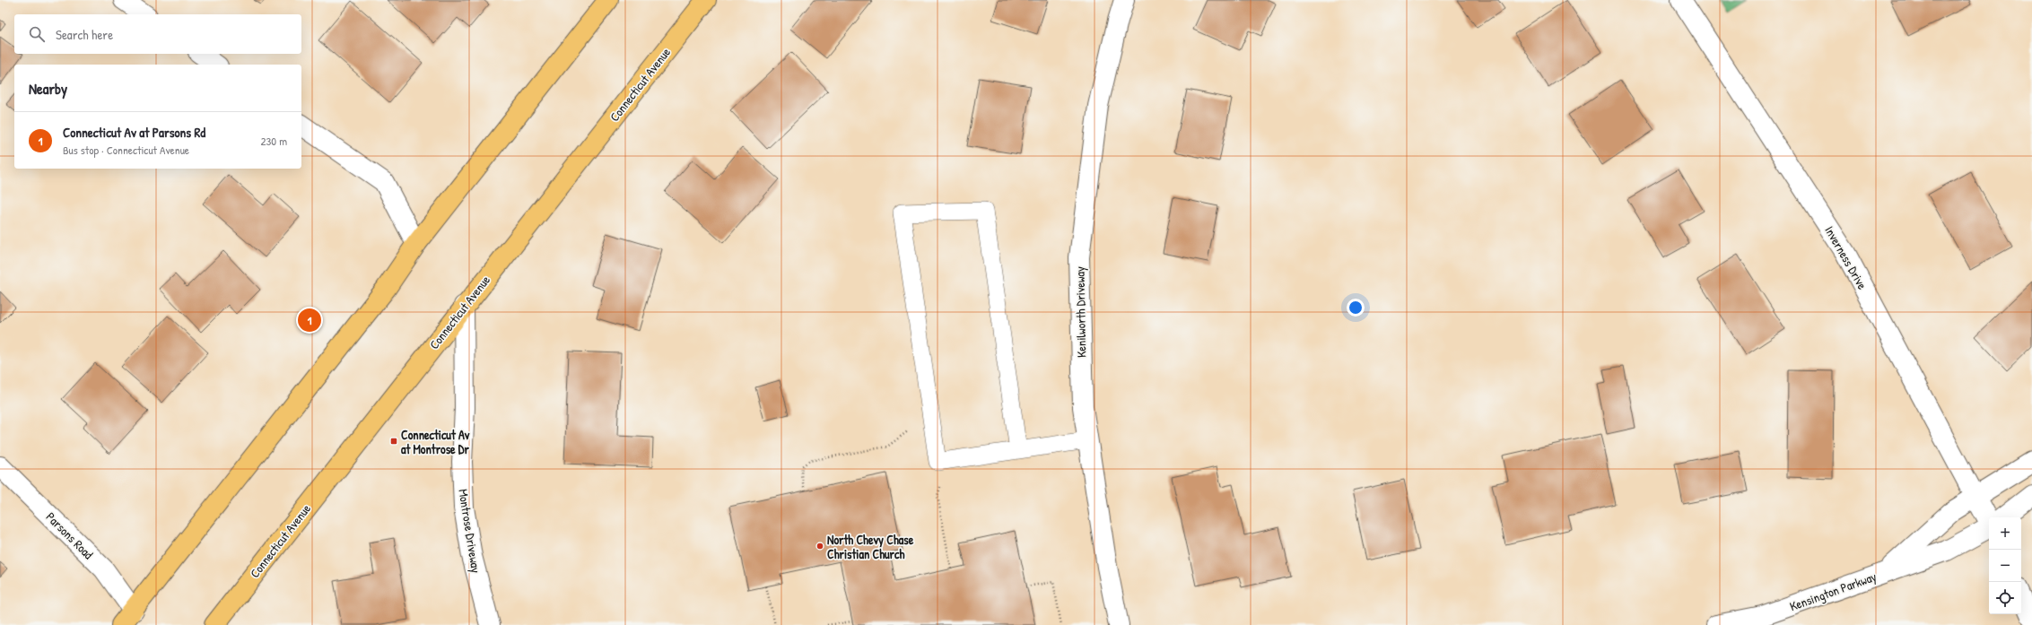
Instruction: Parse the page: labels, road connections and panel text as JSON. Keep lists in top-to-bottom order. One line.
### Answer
{"streets":{"main road":["Connecticut Avenue"],"street":["Inverness Drive","Kenilworth Driveway","Montrose Driveway","Parsons Road","Kensington Parkway"]},"crossings":[["Connecticut Avenue","Montrose Driveway"],["Inverness Drive","Kensington Parkway"]],"places":{"transit":["Connecticut Av at Montrose Dr"],"other":["North Chevy Chase Christian Church"]},"page":{"search":"Search here","heading":"Nearby","list":[{"mark":"1","name":"Connecticut Av at Parsons Rd","note":"Bus stop · Connecticut Avenue","value":"230 m"}],"pins":"1","map_buttons":["+","−"]}}
